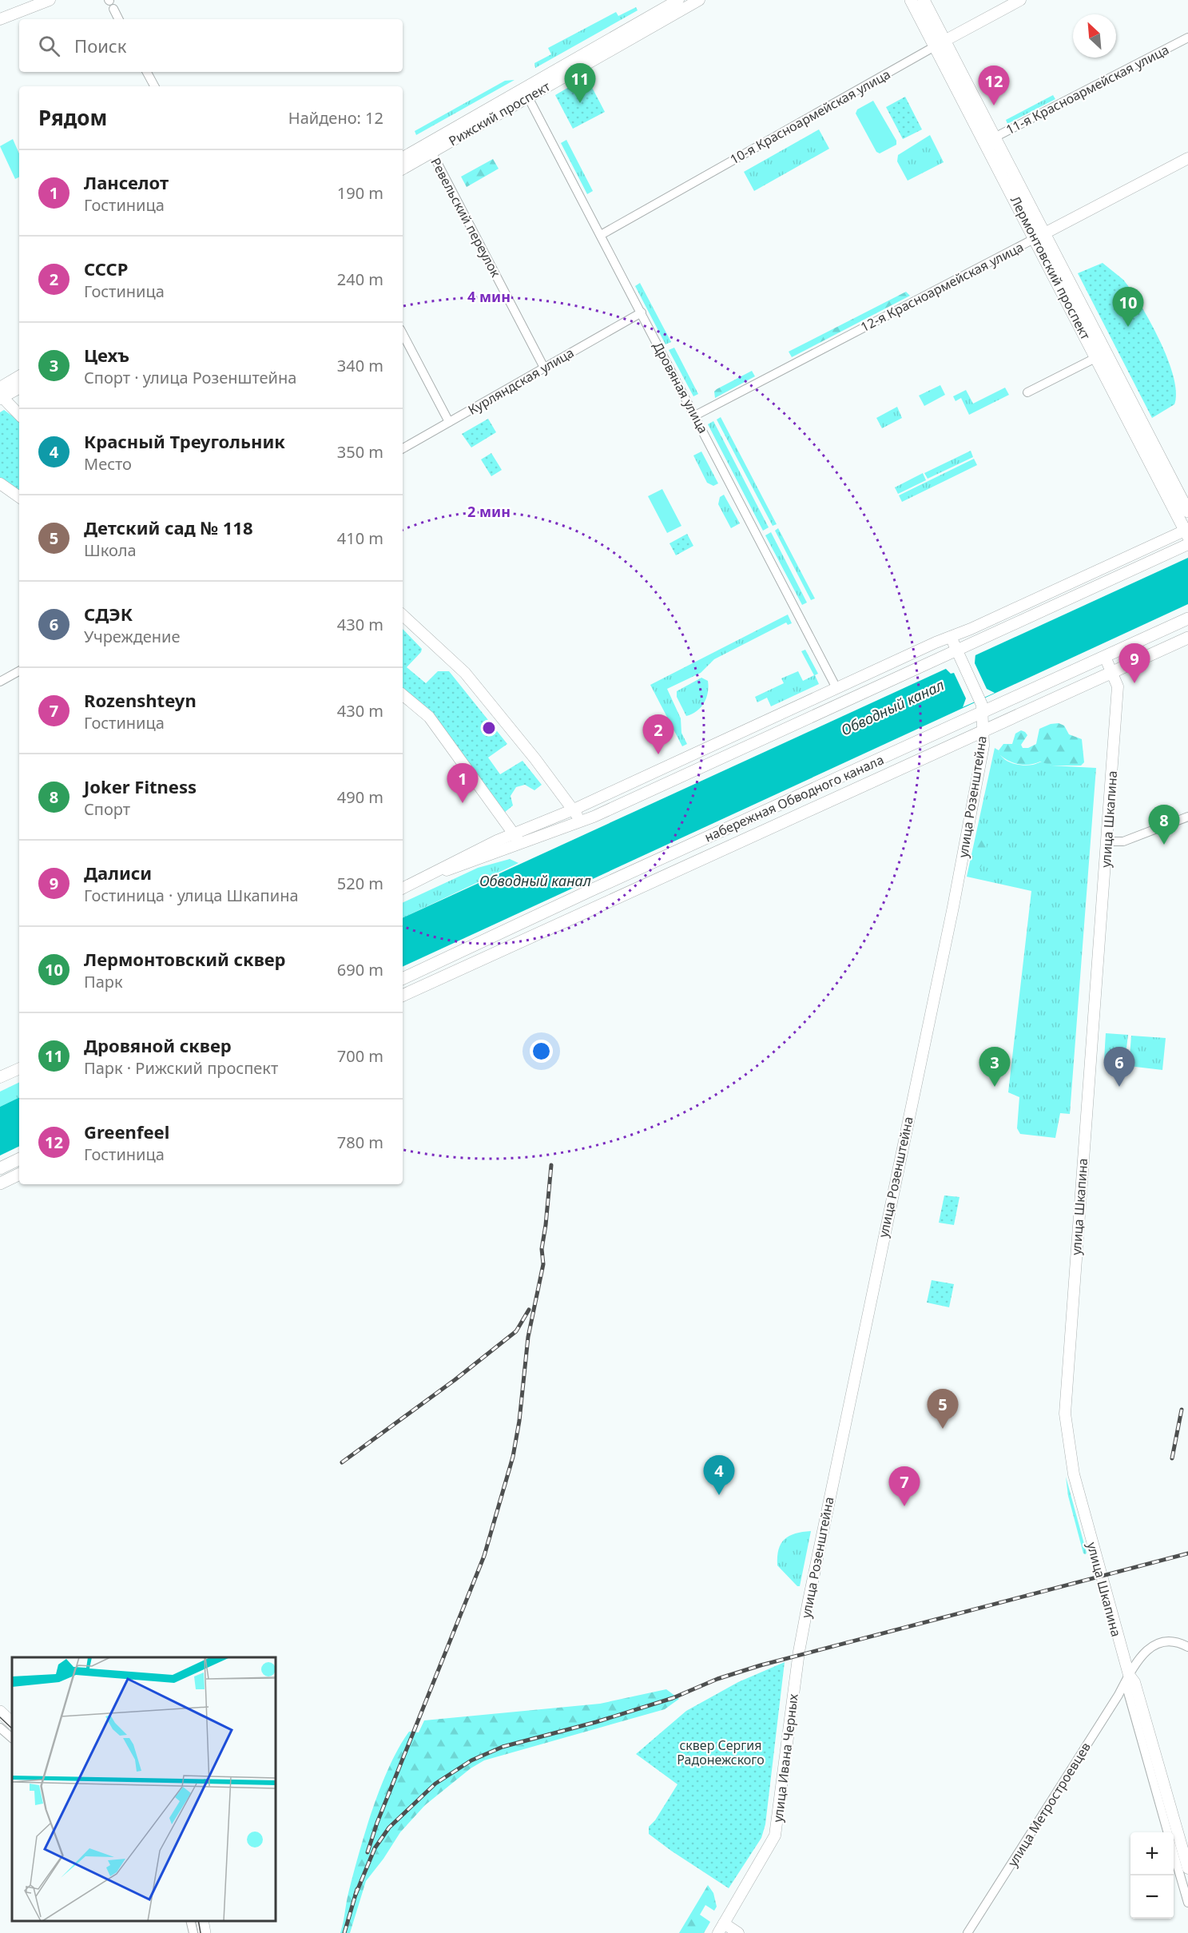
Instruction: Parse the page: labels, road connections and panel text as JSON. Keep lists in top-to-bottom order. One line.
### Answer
{"streets":{"main road":["Рижский проспект","10-я Красноармейская улица","Лермонтовский проспект","12-я Красноармейская улица","улица Розенштейна","набережная Обводного канала","улица Шкапина","улица Ивана Черных"],"street":["11-я Красноармейская улица","Ревельский переулок","Курляндская улица","Дровяная улица","улица Метростроевцев"]},"crossings":[["11-я Красноармейская улица","Лермонтовский проспект"],["Рижский проспект","Ревельский переулок"],["Рижский проспект","Дровяная улица"],["10-я Красноармейская улица","Лермонтовский проспект"],["10-я Красноармейская улица","Дровяная улица"],["Ревельский переулок","Курляндская улица"],["Лермонтовский проспект","12-я Красноармейская улица"],["12-я Красноармейская улица","Дровяная улица"],["Курляндская улица","Дровяная улица"],["улица Розенштейна","набережная Обводного канала"],["улица Розенштейна","улица Ивана Черных"],["набережная Обводного канала","улица Шкапина"],["улица Шкапина","улица Метростроевцев"]],"water":["Обводный канал"],"parks":["сквер Сергия Радонежского"],"north":"top left","page":{"search":"Поиск","pins":["11","12","10","9","2","1","8","3","6","5","4","7"],"heading":["Рядом","Найдено: 12"],"list":[{"mark":"1","name":"Ланселот","note":"Гостиница","value":"190 m"},{"mark":"2","name":"СССР","note":"Гостиница","value":"240 m"},{"mark":"3","name":"Цехъ","note":"Спорт · улица Розенштейна","value":"340 m"},{"mark":"4","name":"Красный Треугольник","note":"Место","value":"350 m"},{"mark":"5","name":"Детский сад № 118","note":"Школа","value":"410 m"},{"mark":"6","name":"СДЭК","note":"Учреждение","value":"430 m"},{"mark":"7","name":"Rozenshteyn","note":"Гостиница","value":"430 m"},{"mark":"8","name":"Joker Fitness","note":"Спорт","value":"490 m"},{"mark":"9","name":"Далиси","note":"Гостиница · улица Шкапина","value":"520 m"},{"mark":"10","name":"Лермонтовский сквер","note":"Парк","value":"690 m"},{"mark":"11","name":"Дровяной сквер","note":"Парк · Рижский проспект","value":"700 m"},{"mark":"12","name":"Greenfeel","note":"Гостиница","value":"780 m"}],"map_buttons":["+","−"]},"rings":["4 мин","2 мин"]}
